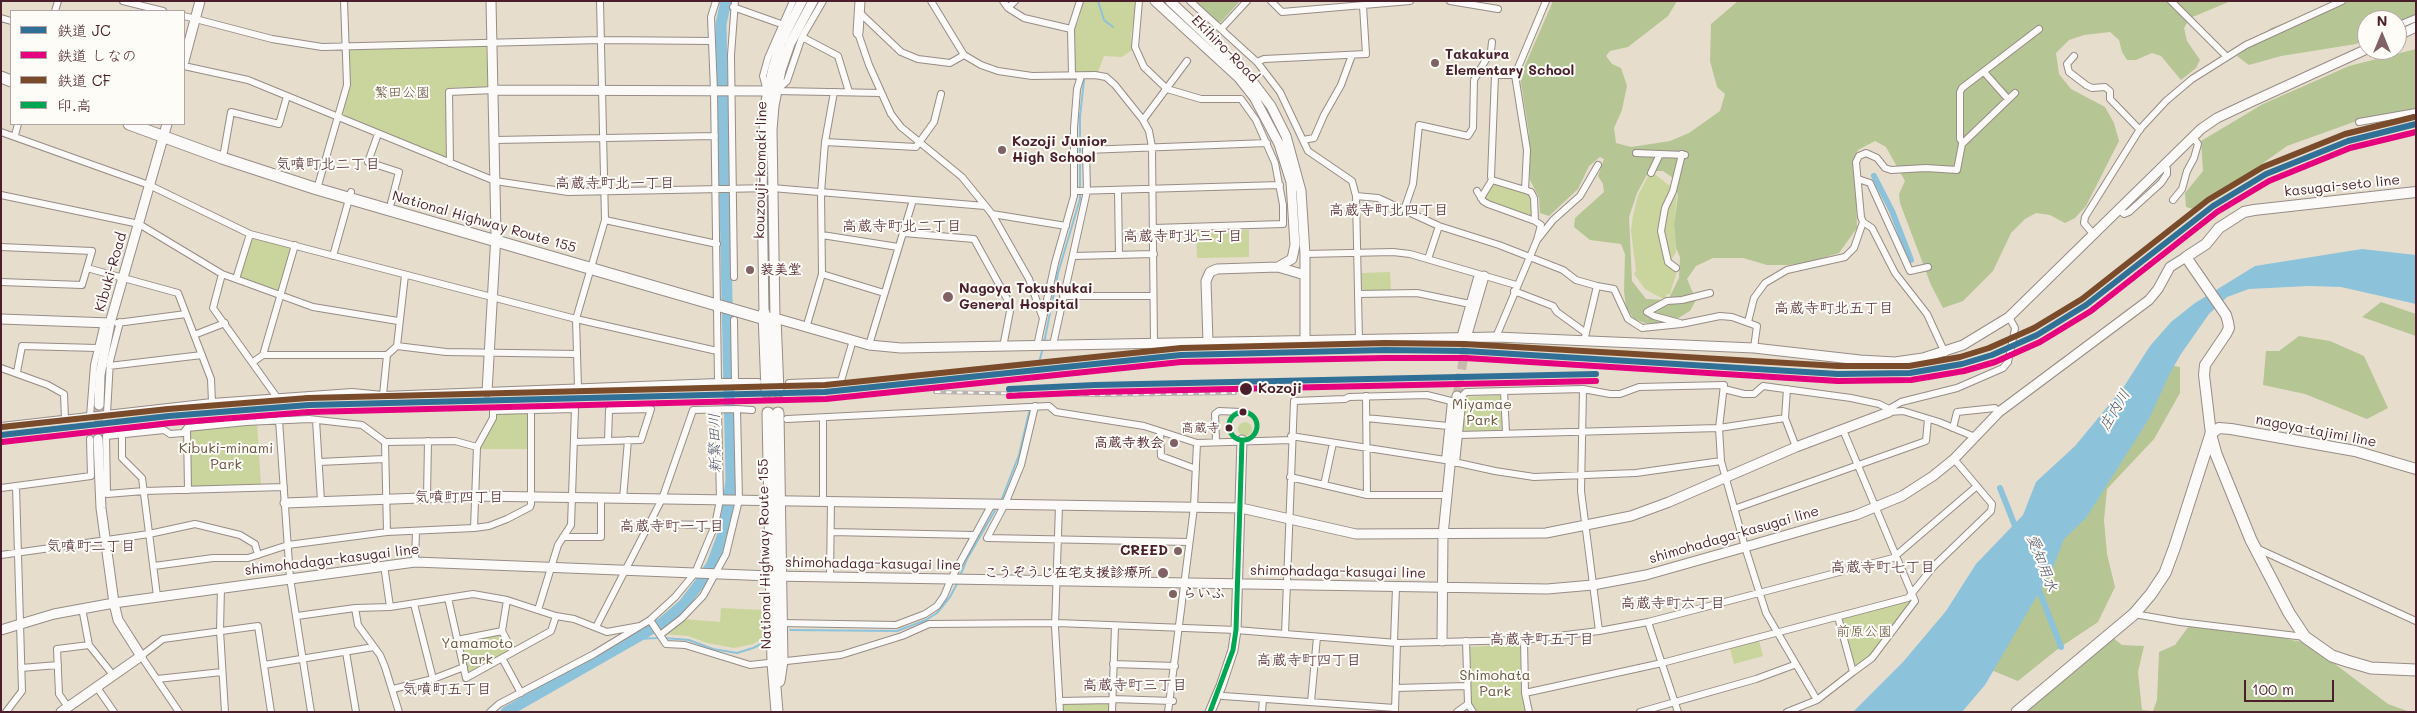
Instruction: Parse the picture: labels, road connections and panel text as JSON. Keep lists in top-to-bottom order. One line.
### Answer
{"streets":{"highway":["National Highway Route 155"],"main road":["kasugai-seto line","nagoya-tajimi line"],"street":["Ekihiro-Road","kouzouji-komaki line","Kibuki-Road","shimohadaga-kasugai line"]},"crossings":[["kouzouji-komaki line","National Highway Route 155"],["kasugai-seto line","shimohadaga-kasugai line"],["National Highway Route 155","Kibuki-Road"],["National Highway Route 155","shimohadaga-kasugai line"]],"districts":["気噴町北二丁目","高蔵寺町北一丁目","高蔵寺町北四丁目","高蔵寺町北二丁目","高蔵寺町北三丁目","高蔵寺町北五丁目","気噴町四丁目","高蔵寺町一丁目","気噴町二丁目","高蔵寺町七丁目","高蔵寺町六丁目","高蔵寺町五丁目","高蔵寺町四丁目","高蔵寺町三丁目","気噴町五丁目"],"water":["庄内川","新繁田川","愛知用水"],"parks":["繁田公園","Miyamae Park","Kibuki-minami Park","前原公園","Yamamoto Park","Shimohata Park"],"places":["Takakura Elementary School","Kozoji Junior High School","装美堂","Nagoya Tokushukai General Hospital","Kozoji","高蔵寺","高蔵寺教会","CREED","こうぞうじ在宅支援診療所","らいふ"],"lines":["rail line CF","rail line JC","rail line しなの","transit line 印.高"],"legend":["鉄道 JC","鉄道 しなの","鉄道 CF","印.高"],"scale_bar":"100 m","north":"top"}
